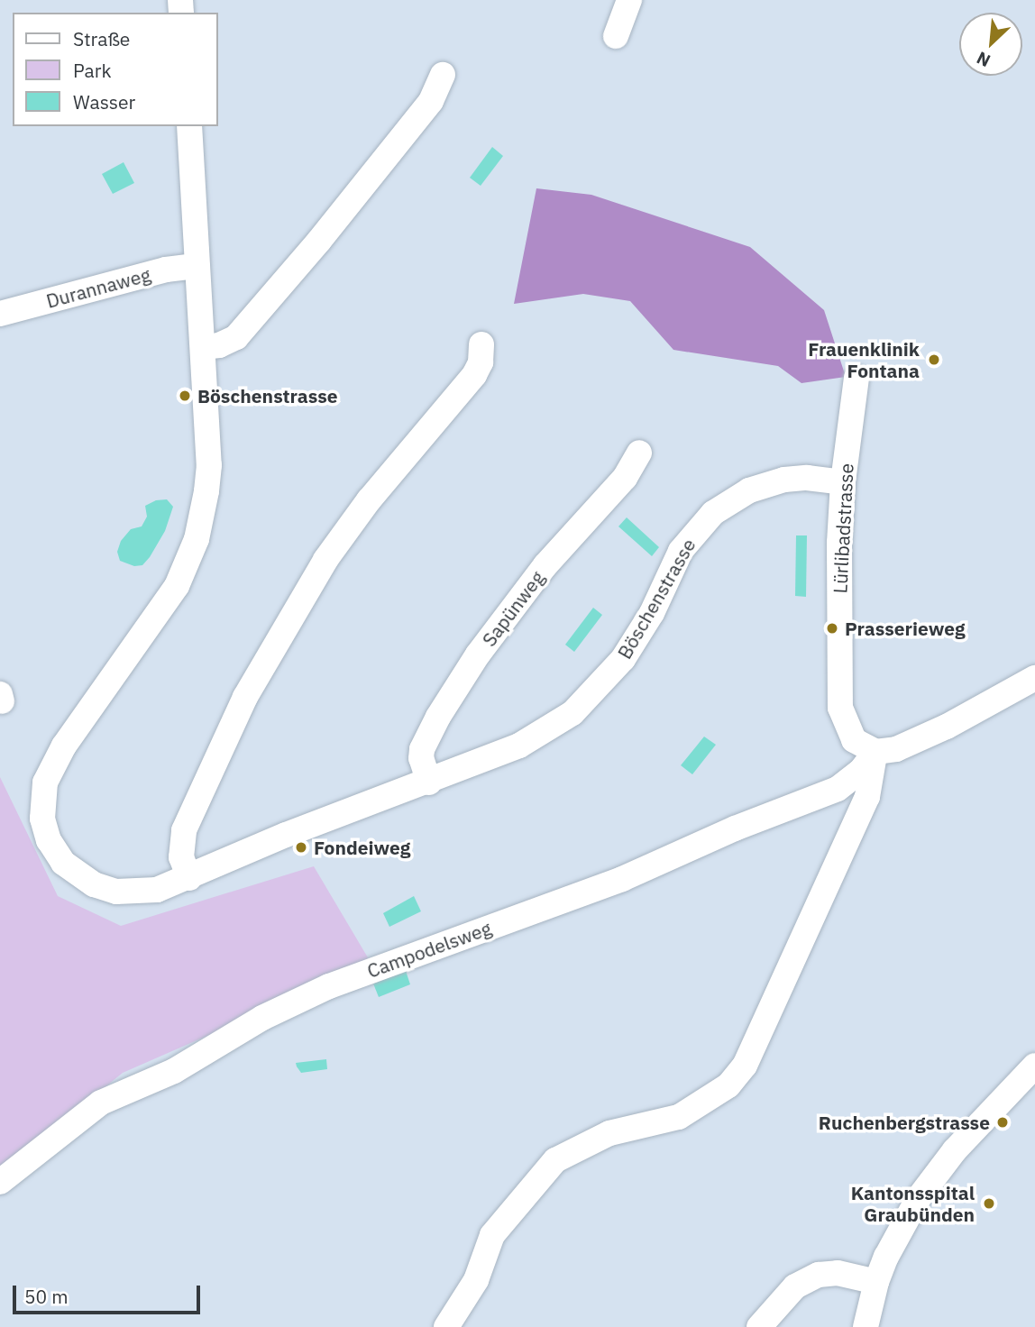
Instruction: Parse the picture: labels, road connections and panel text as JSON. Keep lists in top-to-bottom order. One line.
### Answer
{"streets":{"street":["Durannaweg","Lürlibadstrasse","Böschenstrasse","Sapünweg","Campodelsweg"]},"crossings":[["Durannaweg","Böschenstrasse"],["Lürlibadstrasse","Böschenstrasse"],["Lürlibadstrasse","Campodelsweg"],["Böschenstrasse","Sapünweg"]],"places":["Frauenklinik Fontana","Böschenstrasse","Prasserieweg","Fondeiweg","Ruchenbergstrasse","Kantonsspital Graubünden"],"legend":["Straße","Park","Wasser"],"scale_bar":"50 m","north":"bottom left"}
